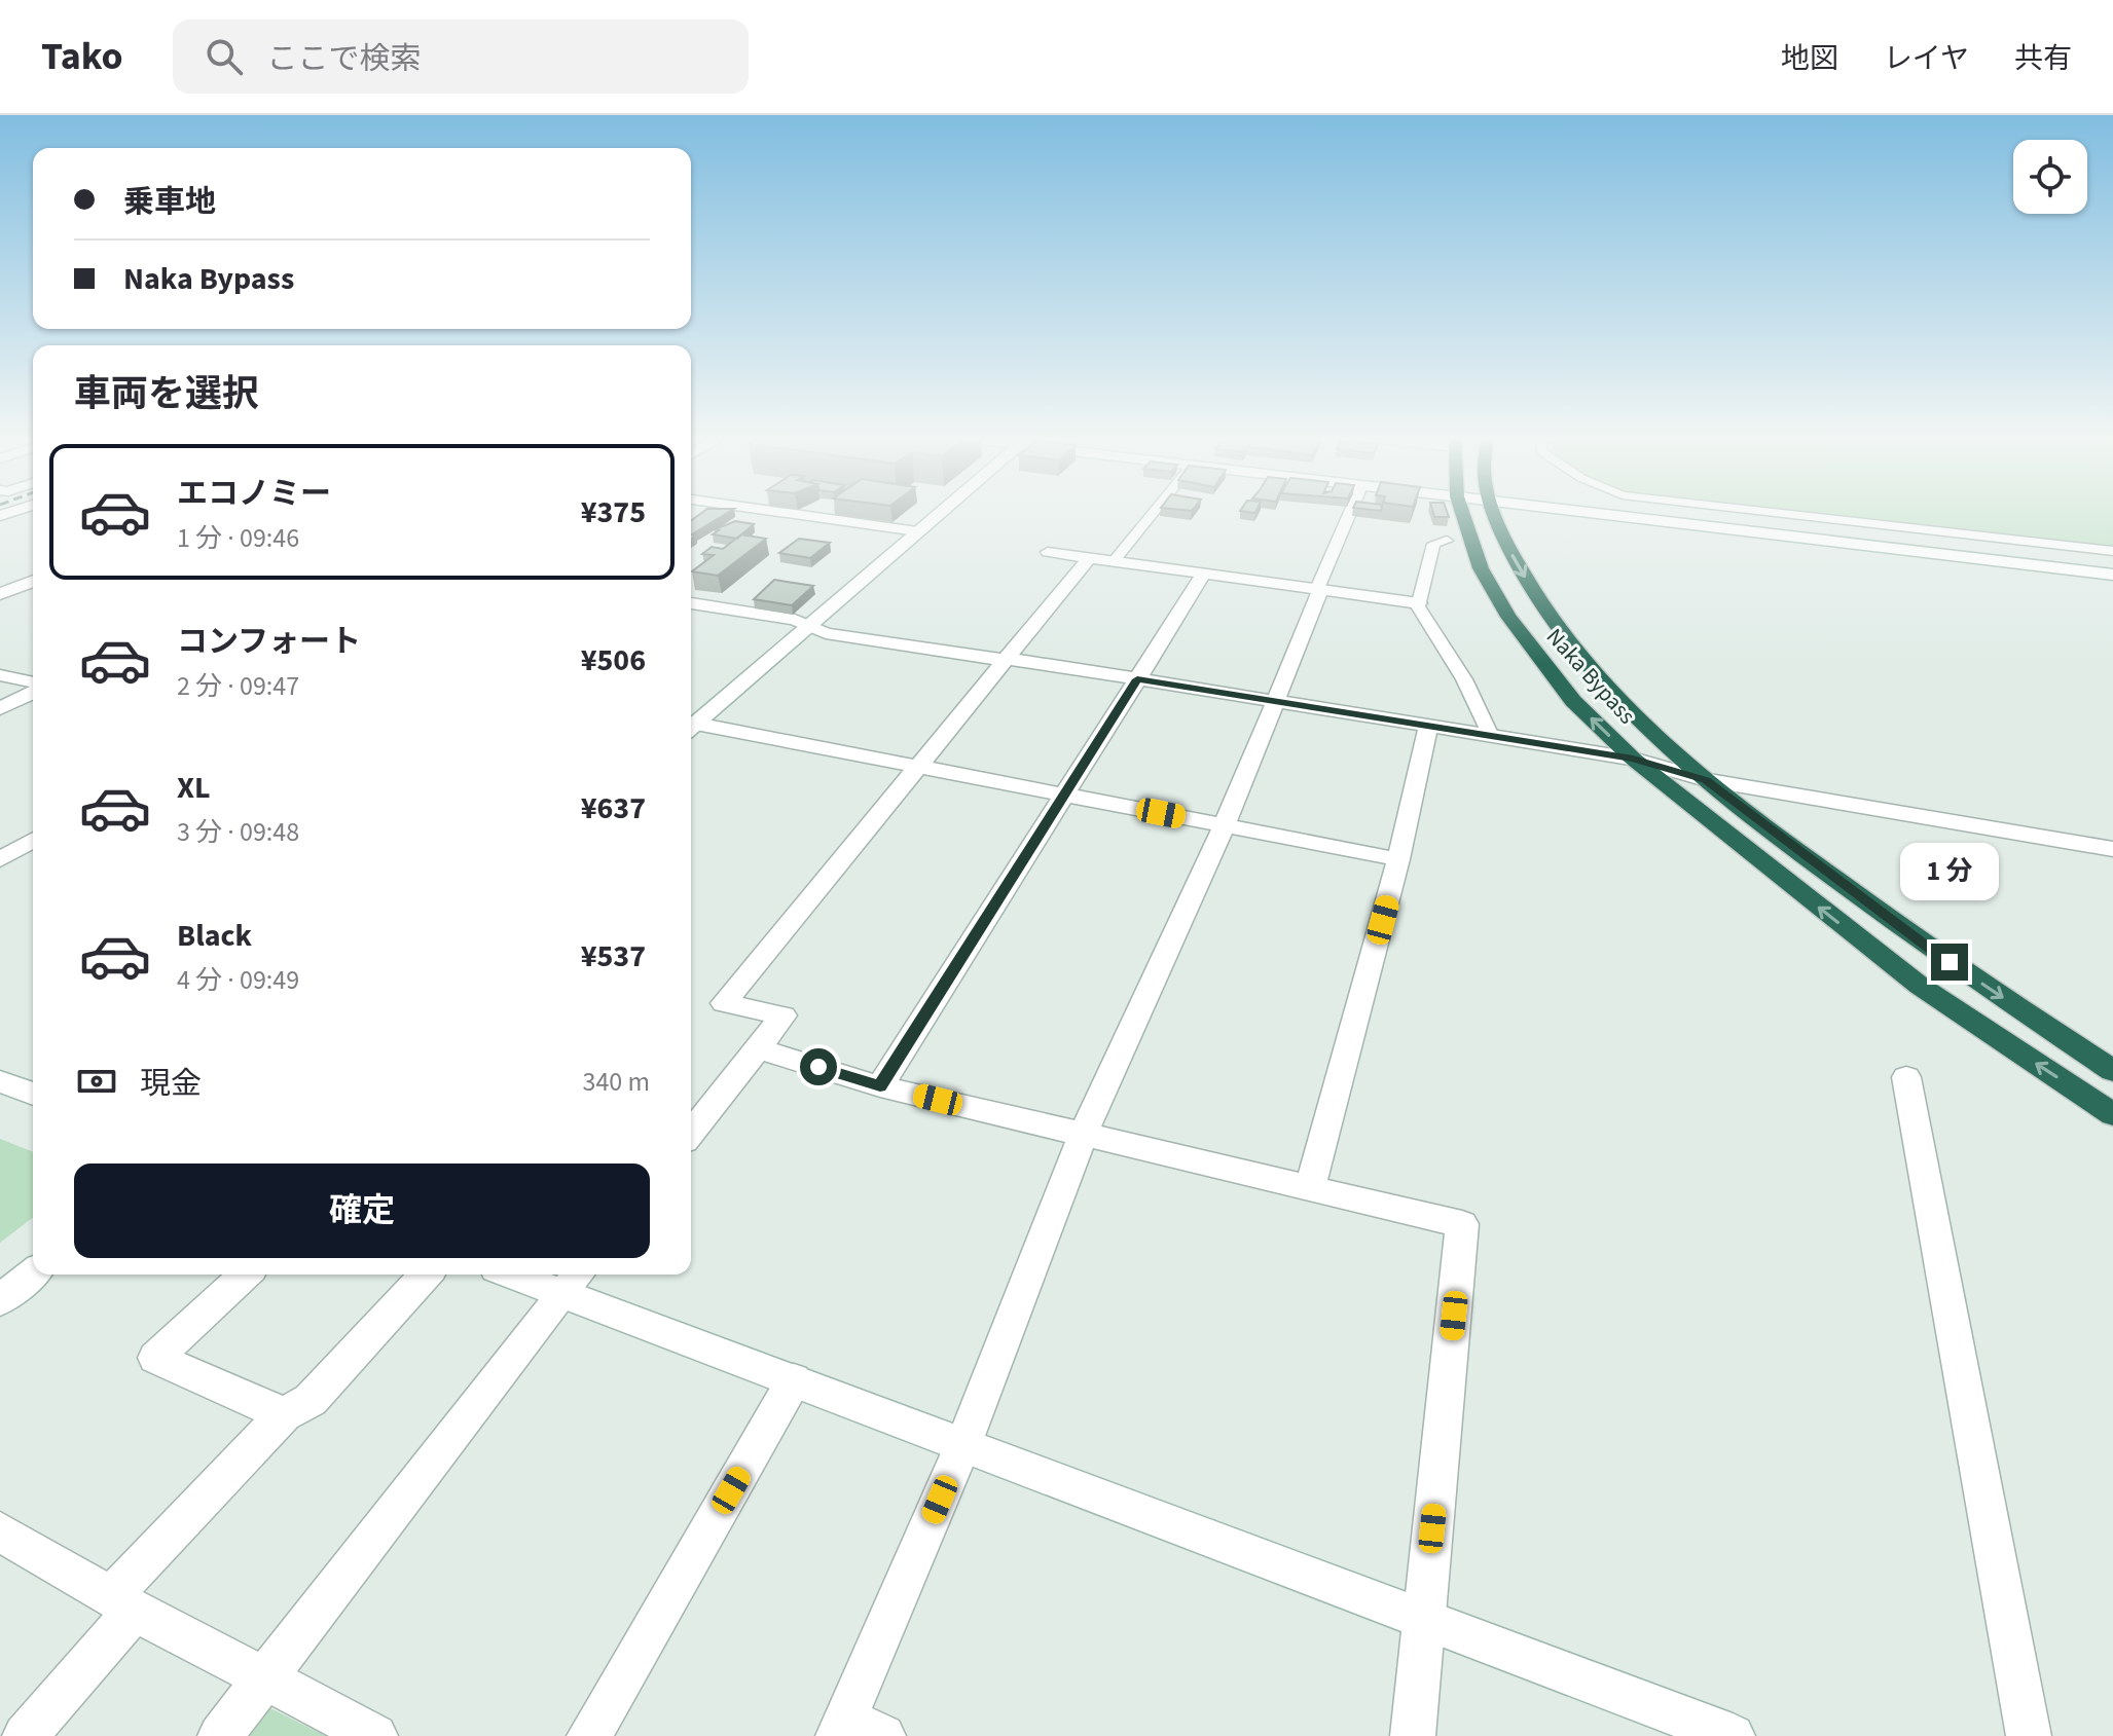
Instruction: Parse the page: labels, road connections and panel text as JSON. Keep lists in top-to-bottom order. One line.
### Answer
{"streets":{"highway":["Naka Bypass"]},"page":{"header":"Tako","search":"ここで検索","nav":["地図","レイヤ","共有"],"banner":["乗車地","Naka Bypass"],"heading":"車両を選択","list":[{"name":"エコノミー","note":"1 分 · 09:46","value":"¥375"},{"name":"コンフォート","note":"2 分 · 09:47","value":"¥506"},{"name":"XL","note":"3 分 · 09:48","value":"¥637"},{"name":"Black","note":"4 分 · 09:49","value":"¥537"}],"bubble":"1 分","pay":["現金","340 m"],"buttons":"確定"}}
